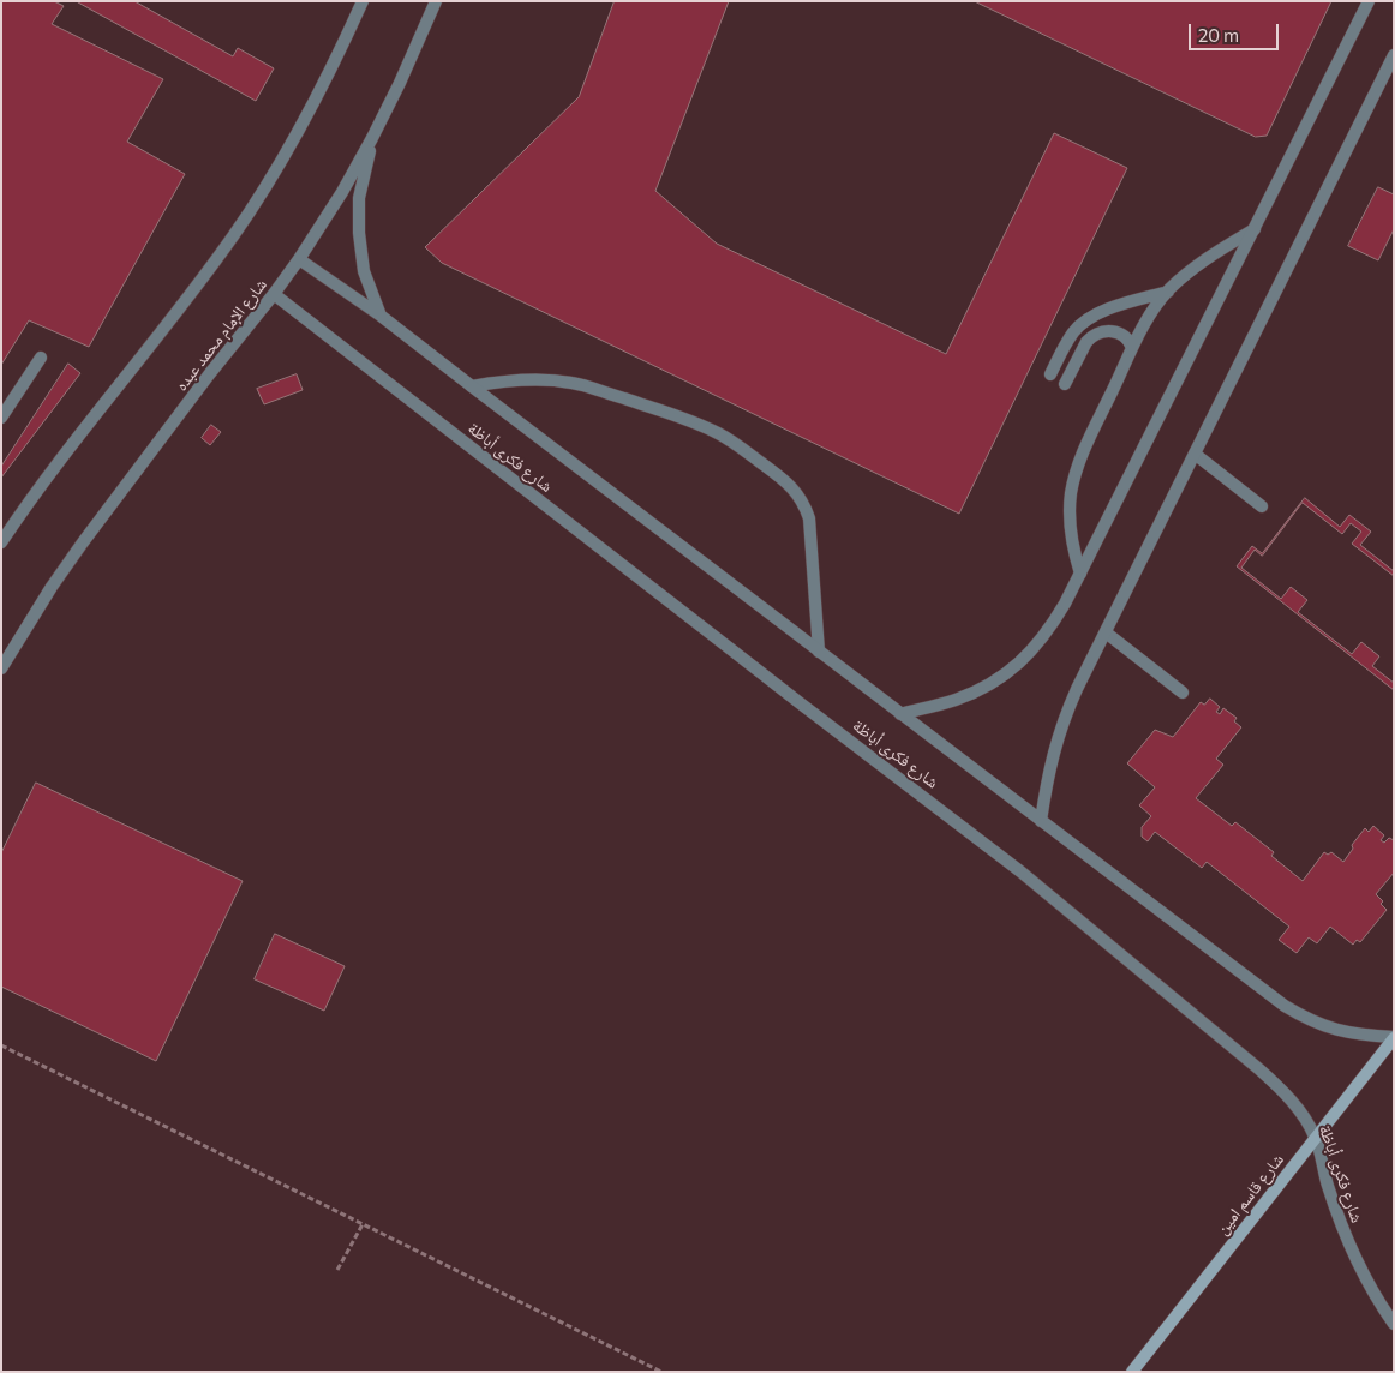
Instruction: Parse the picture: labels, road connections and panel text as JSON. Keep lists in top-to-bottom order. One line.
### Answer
{"streets":{"main road":["شارع قاسم امين"],"street":["شارع الإمام محمد عبده","شارع فكرى أباظة"]},"crossings":[["شارع الإمام محمد عبده","شارع فكرى أباظة"],["شارع فكرى أباظة","شارع قاسم امين"]],"scale_bar":"20 m"}
